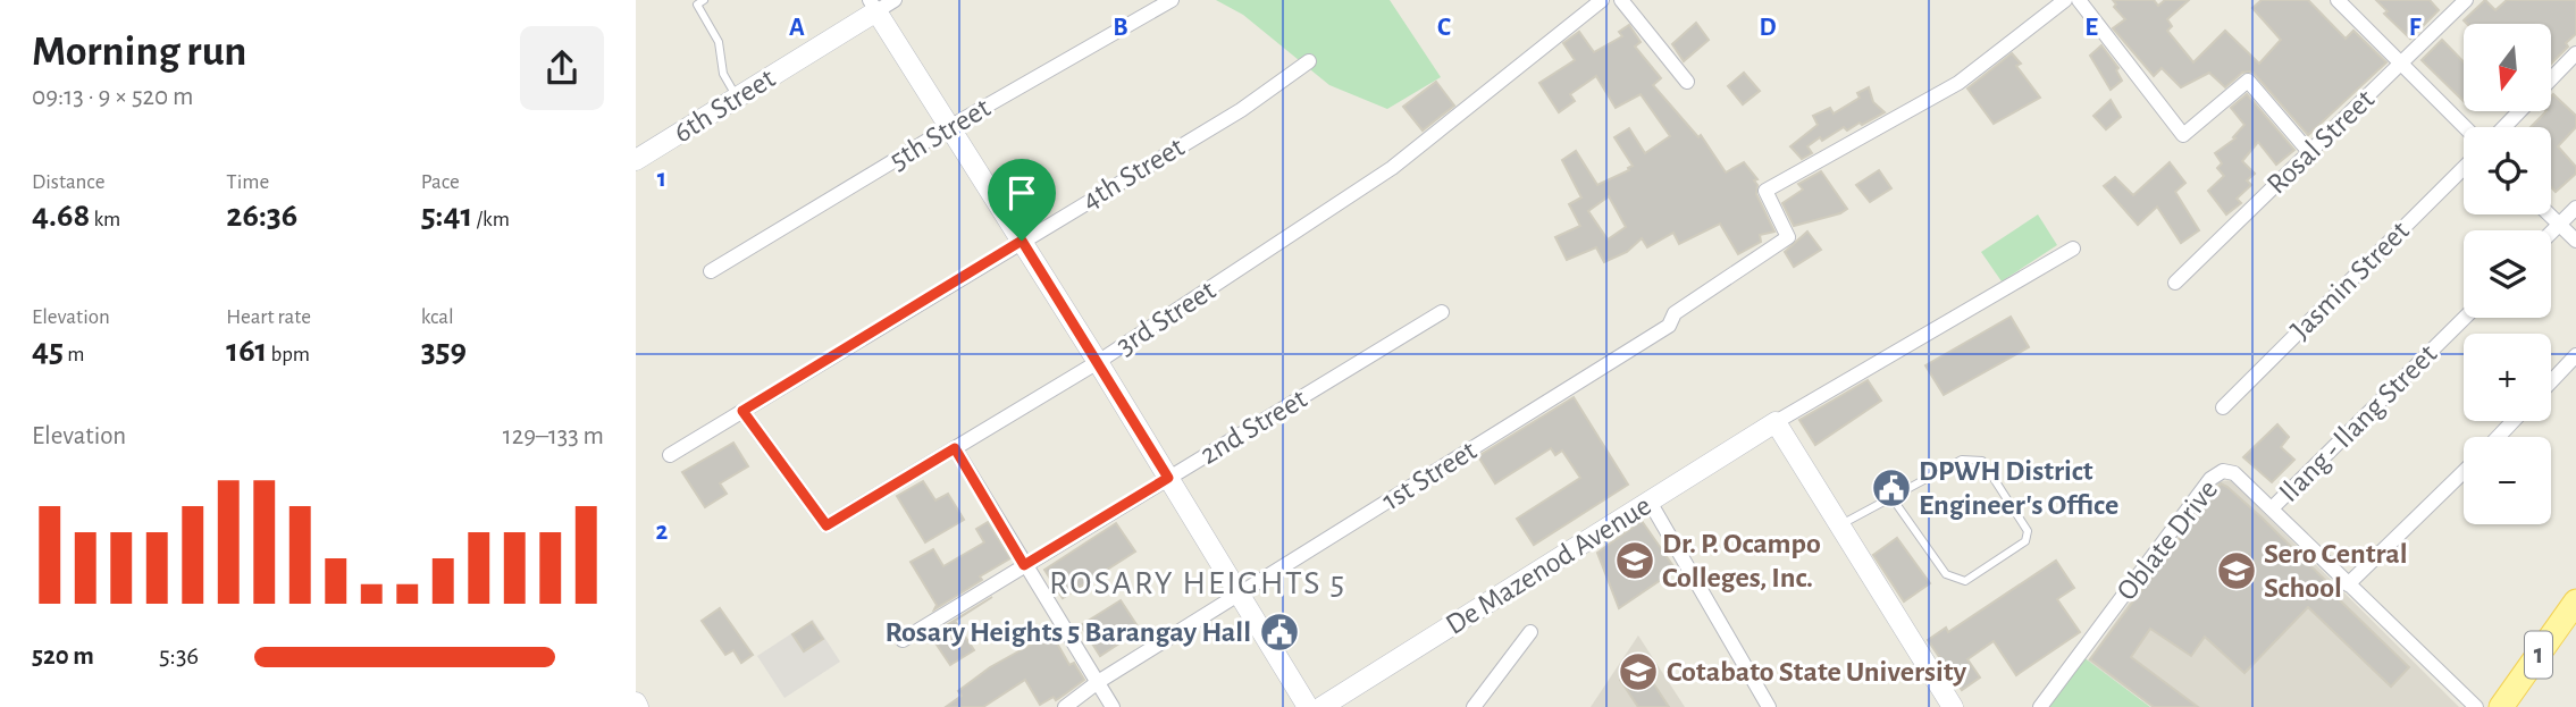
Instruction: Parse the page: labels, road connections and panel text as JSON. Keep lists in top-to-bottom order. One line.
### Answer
{"streets":{"main road":["1"],"street":["6th Street","5th Street","Rosal Street","4th Street","Jasmin Street","3rd Street","Ilang - Ilang Street","2nd Street","1st Street","Oblate Drive","De Mazenod Avenue"]},"crossings":[["4th Street","3rd Street"],["Ilang - Ilang Street","Oblate Drive"]],"districts":["ROSARY HEIGHTS 5"],"places":{"public building":["DPWH District Engineer's Office","Rosary Heights 5 Barangay Hall"],"school or university":["Dr. P. Ocampo Colleges, Inc.","Sero Central School","Cotabato State University"]},"north":"bottom","page":{"heading":["Morning run","09:13 · 9 × 520 m"],"map_buttons":["+","−"],"stats":[["Distance","4.68 km"],["Time","26:36"],["Pace","5:41 /km"],["Elevation","45 m"],["Heart rate","161 bpm"],["kcal","359"]],"chart":["Elevation","129–133 m"],"list":[{"name":"520 m","note":"5:36"}]},"grid":{"columns":["A","B","C","D","E","F"],"rows":["1","2"]}}
